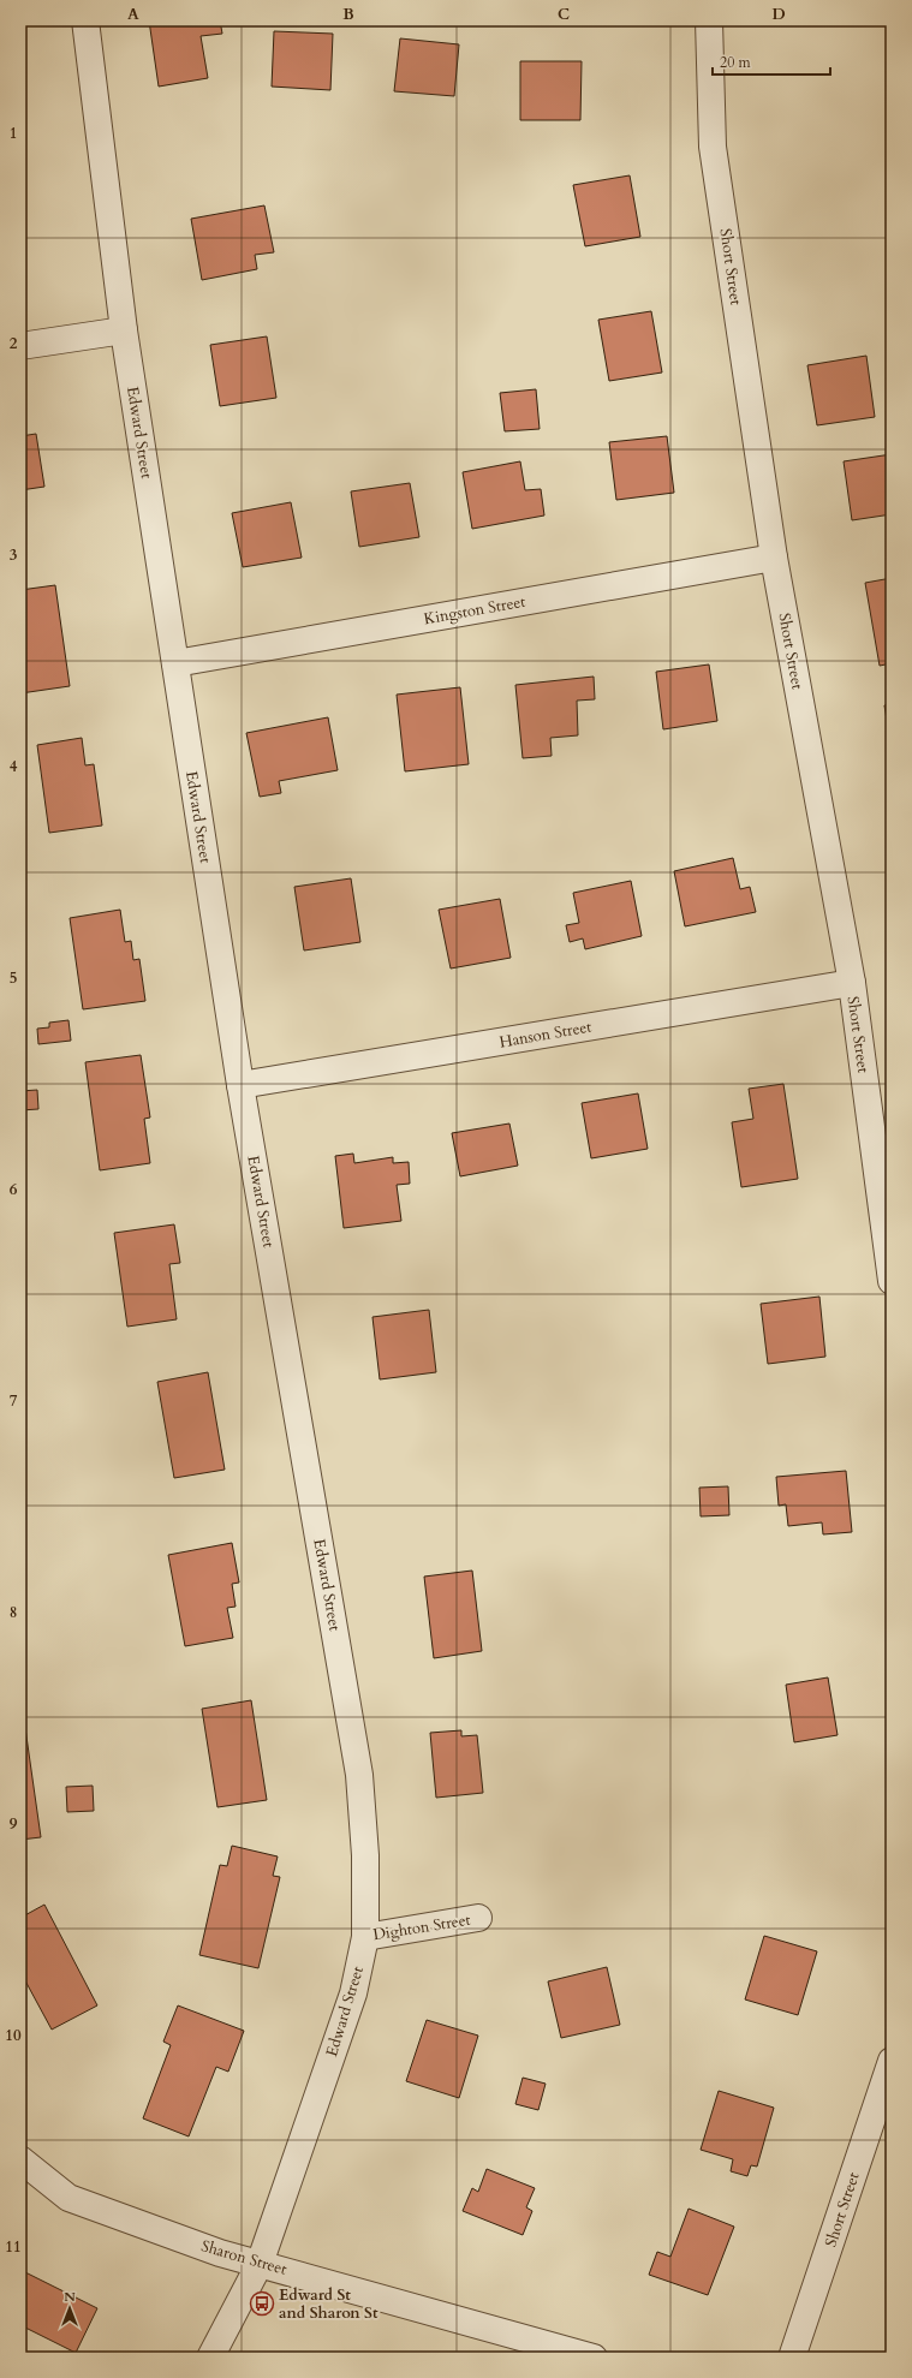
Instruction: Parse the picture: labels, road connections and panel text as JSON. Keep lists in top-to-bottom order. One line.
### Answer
{"streets":{"street":["Short Street","Edward Street","Kingston Street","Hanson Street","Dighton Street","Sharon Street"]},"crossings":[["Short Street","Kingston Street"],["Short Street","Hanson Street"],["Edward Street","Kingston Street"],["Edward Street","Hanson Street"],["Edward Street","Dighton Street"],["Edward Street","Sharon Street"]],"places":{"bus stop":["Edward St and Sharon St"]},"scale_bar":"20 m","north":"top","grid":{"columns":["A","B","C","D"],"rows":["1","2","3","4","5","6","7","8","9","10","11"]}}
